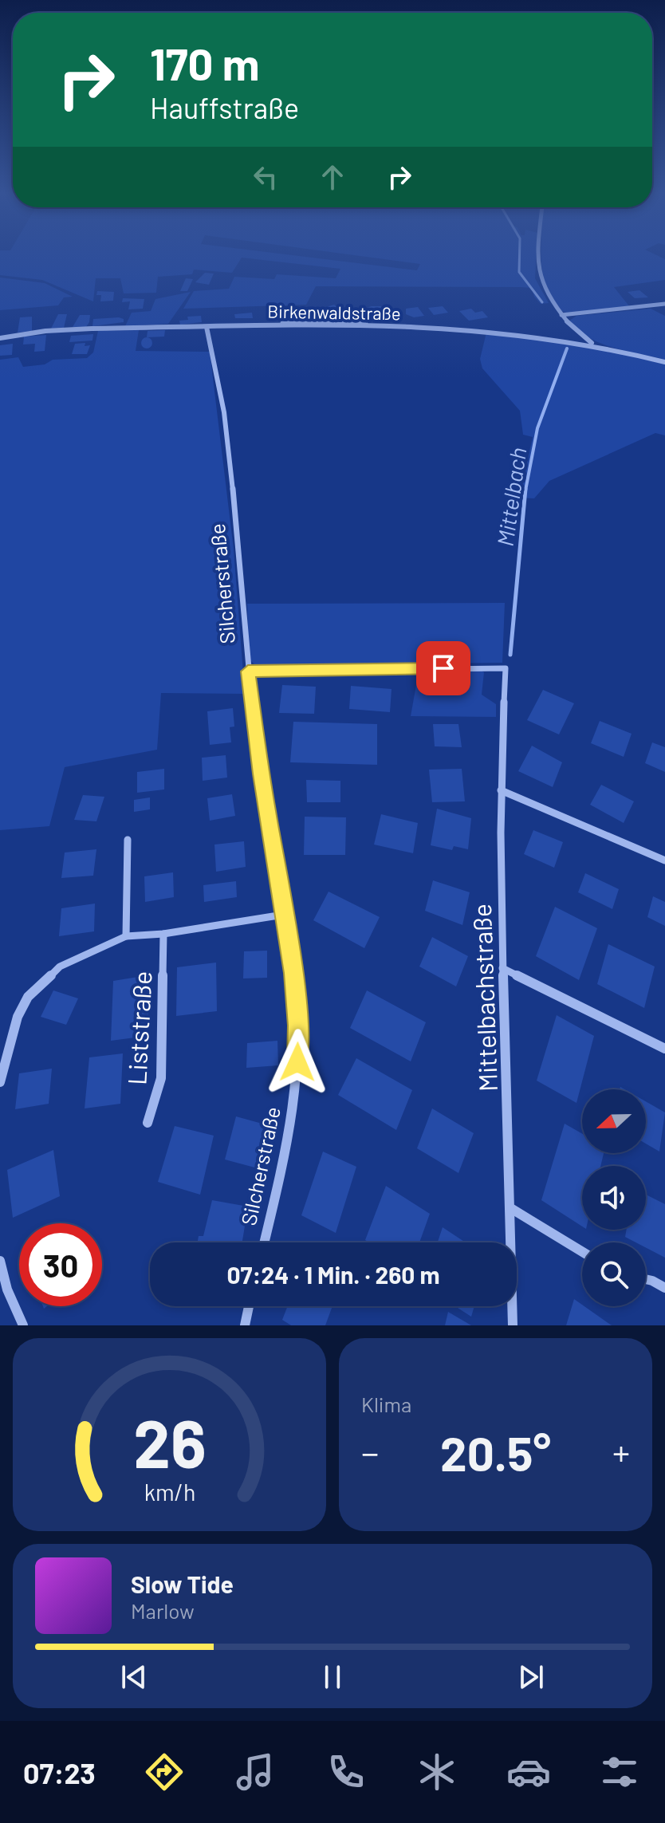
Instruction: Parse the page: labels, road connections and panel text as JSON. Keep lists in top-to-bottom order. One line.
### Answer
{"streets":{"street":["Birkenwaldstraße","Silcherstraße","Mittelbachstraße","Liststraße"]},"crossings":[["Birkenwaldstraße","Silcherstraße"],["Silcherstraße","Mittelbachstraße"]],"water":["Mittelbach"],"north":"left","page":{"turn":["170 m","Hauffstraße"],"limit":"30","trip":"07:24 · 1 Min. · 260 m","tile":"Klima","heat":["−","20.5°","+"],"song":["Slow Tide","Marlow"],"tabs":"07:23","gauge":["26","km/h"]}}
